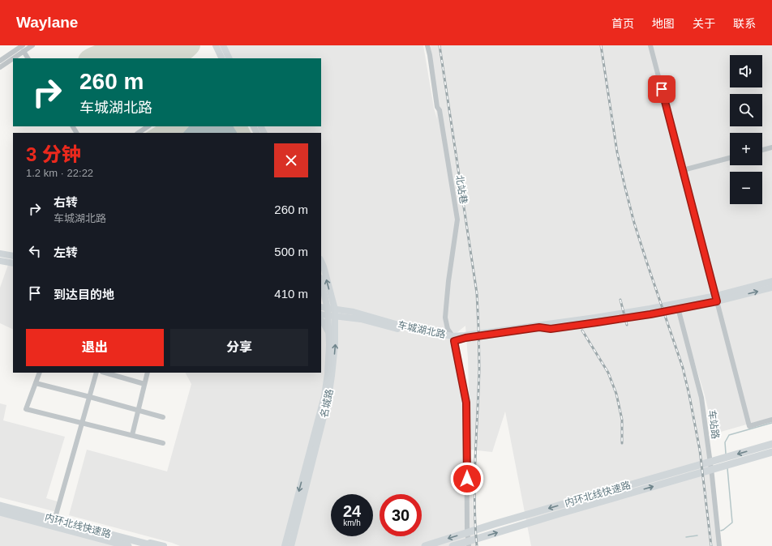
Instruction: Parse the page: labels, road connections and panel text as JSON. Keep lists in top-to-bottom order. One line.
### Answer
{"streets":{"highway":["内环北线快速路"],"main road":["车城湖北路","名城路"],"street":["北站巷","车站路"]},"crossings":[["北站巷","车城湖北路"],["车城湖北路","名城路"],["车城湖北路","车站路"]],"page":{"header":"Waylane","nav":["首页","地图","关于","联系"],"map_buttons":["+","−"],"turn":["260 m","车城湖北路"],"heading":["3 分钟","1.2 km · 22:22"],"list":[{"name":"右转","note":"车城湖北路","value":"260 m"},{"name":"左转","value":"500 m"},{"name":"到达目的地","value":"410 m"}],"buttons":["退出","分享"],"speed":"24 km/h","limit":"30"}}
